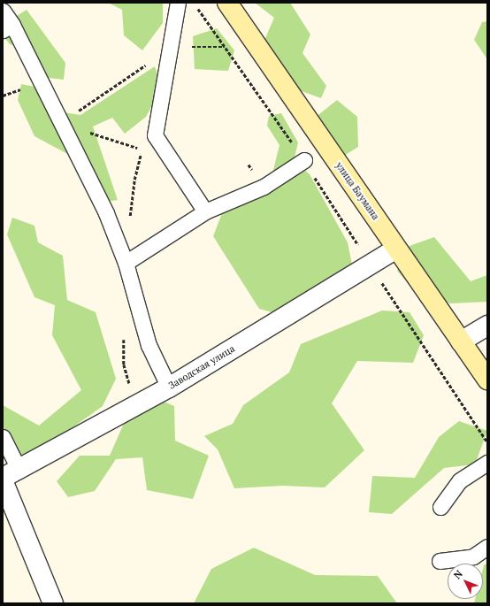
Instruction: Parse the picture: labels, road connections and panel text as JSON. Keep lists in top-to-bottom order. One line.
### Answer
{"streets":{"street":["улица Баумана","Заводская улица"]},"crossings":[["улица Баумана","Заводская улица"]],"north":"top left"}
